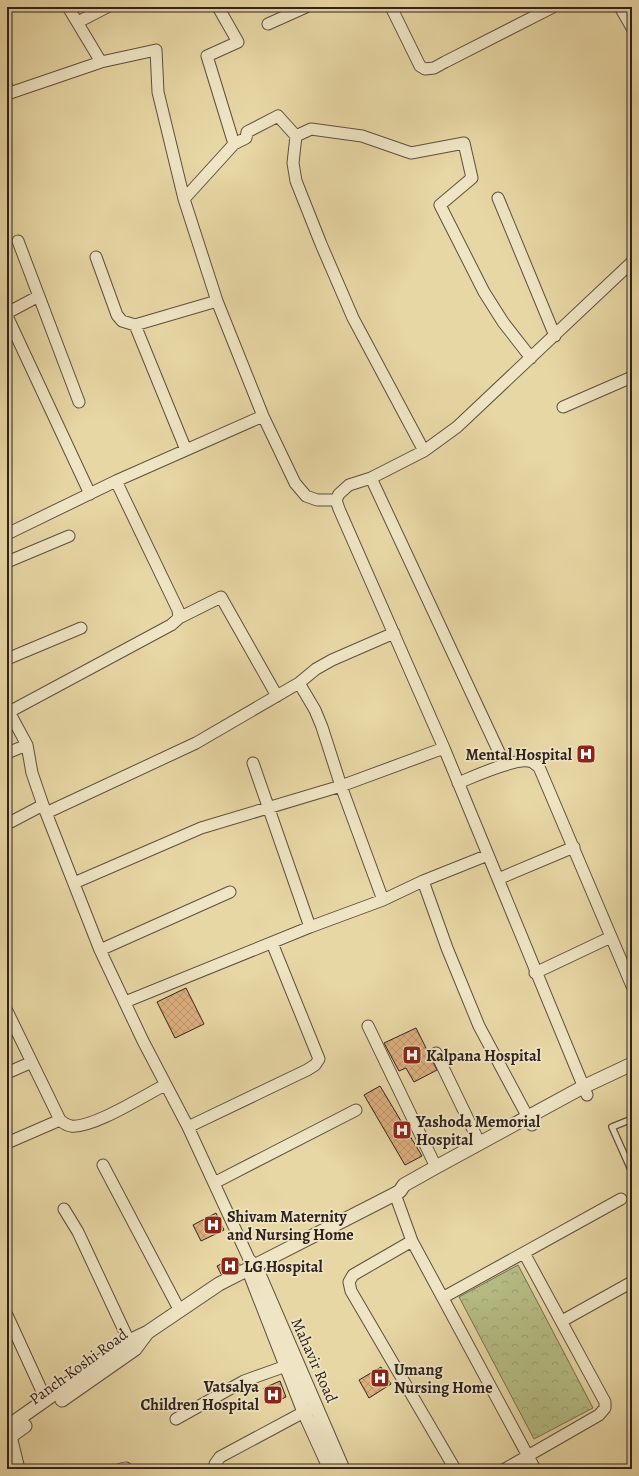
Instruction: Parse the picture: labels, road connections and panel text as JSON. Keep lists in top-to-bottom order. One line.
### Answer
{"streets":{"street":["Mahavir Road","Panch Koshi Road"]},"crossings":[["Mahavir Road","Panch Koshi Road"]],"places":{"hospital":["Mental Hospital","Kalpana Hospital","Yashoda Memorial Hospital","Shivam Maternity and Nursing Home","LG Hospital","Umang Nursing Home","Vatsalya Children Hospital"]}}
